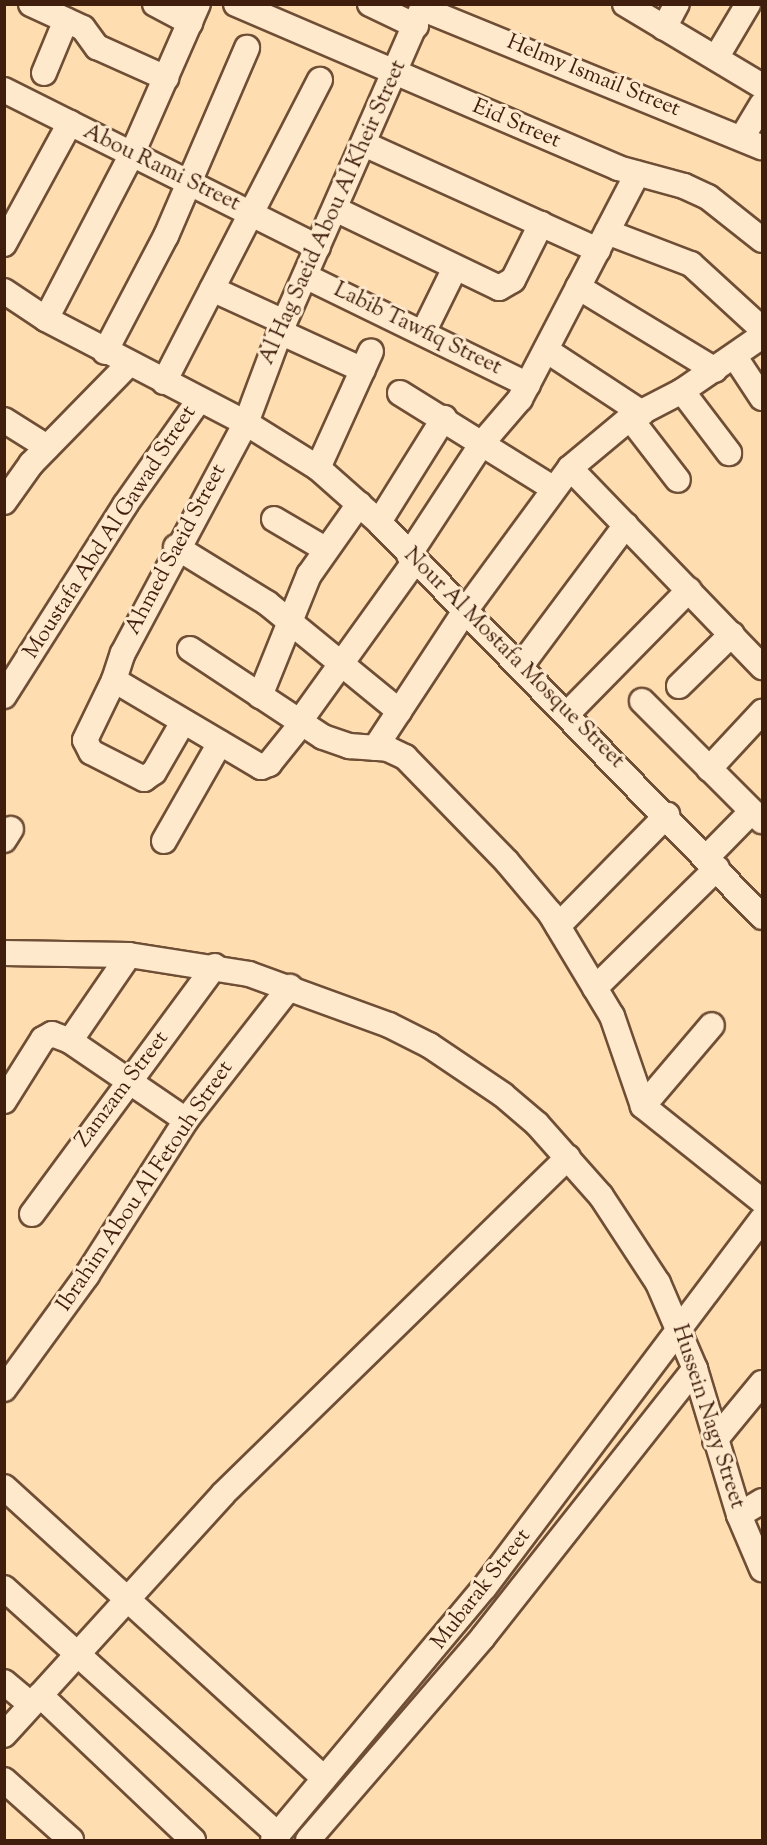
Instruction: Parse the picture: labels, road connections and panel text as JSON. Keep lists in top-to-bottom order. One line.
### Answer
{"streets":{"street":["Helmy Ismail Street","Eid Street","Abou Rami Street","Al Hag Saeid Abou Al Kheir Street","Labib Tawfiq Street","Moustafa Abd Al Gawad Street","Ahmed Saeid Street","Nour Al Mostafa Mosque Street","Zamzam Street","Ibrahim Abou Al Fetouh Street","Hussein Nagy Street","Mubarak Street"]},"crossings":[["Helmy Ismail Street","Al Hag Saeid Abou Al Kheir Street"],["Eid Street","Al Hag Saeid Abou Al Kheir Street"],["Abou Rami Street","Al Hag Saeid Abou Al Kheir Street"],["Al Hag Saeid Abou Al Kheir Street","Labib Tawfiq Street"],["Al Hag Saeid Abou Al Kheir Street","Ahmed Saeid Street"],["Al Hag Saeid Abou Al Kheir Street","Nour Al Mostafa Mosque Street"],["Moustafa Abd Al Gawad Street","Nour Al Mostafa Mosque Street"],["Ahmed Saeid Street","Nour Al Mostafa Mosque Street"],["Zamzam Street","Hussein Nagy Street"],["Ibrahim Abou Al Fetouh Street","Hussein Nagy Street"],["Hussein Nagy Street","Mubarak Street"]]}
